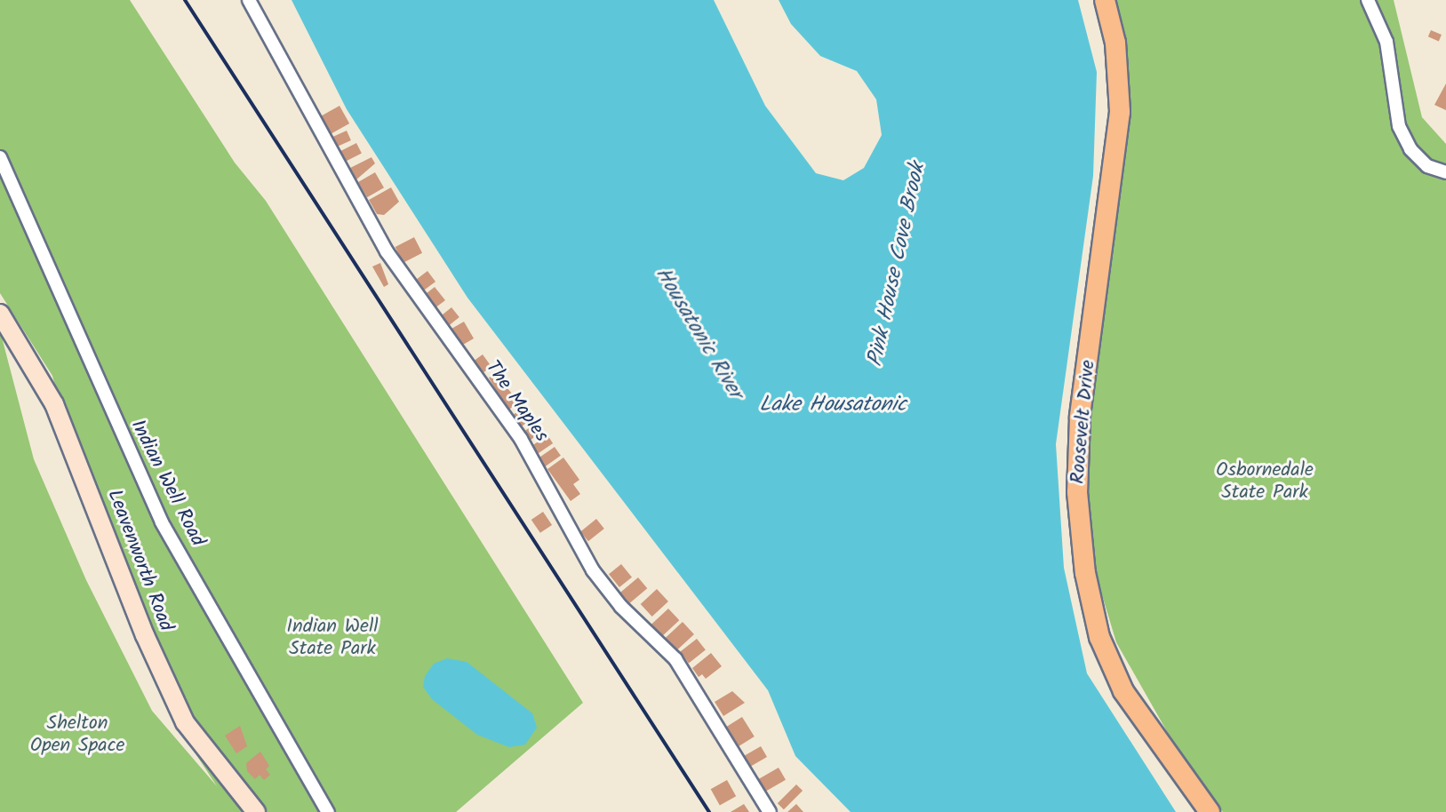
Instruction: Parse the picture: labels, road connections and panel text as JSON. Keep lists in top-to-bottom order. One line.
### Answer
{"streets":{"main road":["Roosevelt Drive","Leavenworth Road"],"street":["The Maples","Indian Well Road"]},"water":["Pink House Cove Brook","Housatonic River","Lake Housatonic"],"parks":["Osbornedale State Park","Indian Well State Park","Shelton Open Space"]}
